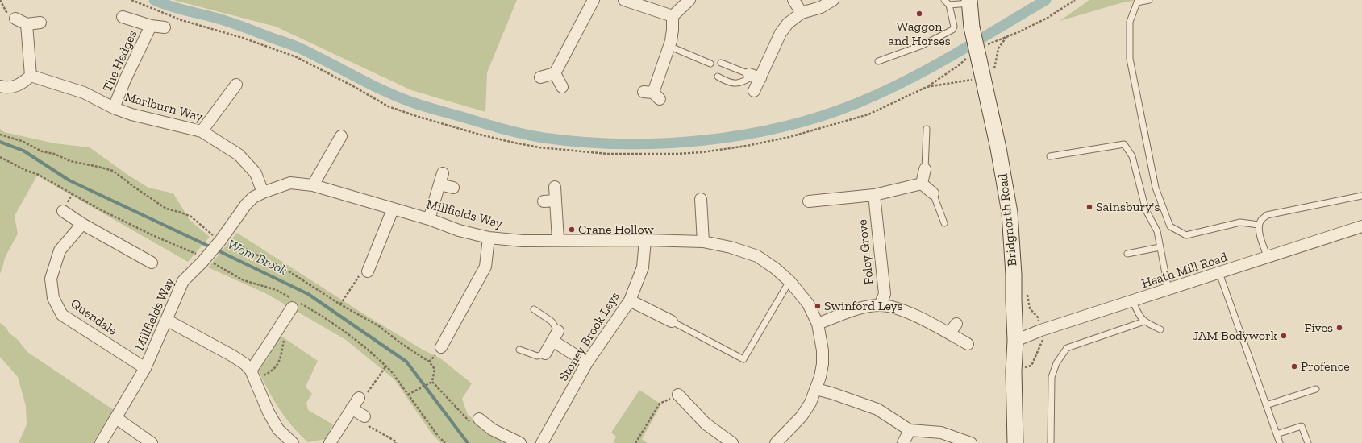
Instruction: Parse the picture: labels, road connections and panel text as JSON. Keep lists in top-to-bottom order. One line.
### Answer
{"streets":{"main road":["Bridgnorth Road"],"street":["The Hedges","Marlburn Way","Millfields Way","Foley Grove","Heath Mill Road","Quendale","Stoney Brook Leys"]},"crossings":[["The Hedges","Marlburn Way"],["Marlburn Way","Millfields Way"],["Millfields Way","Quendale"],["Millfields Way","Stoney Brook Leys"],["Bridgnorth Road","Heath Mill Road"]],"water":["Wom Brook"],"places":["Waggon and Horses","Sainsbury's","Crane Hollow","Swinford Leys","Fives","JAM Bodywork","Profence"]}
